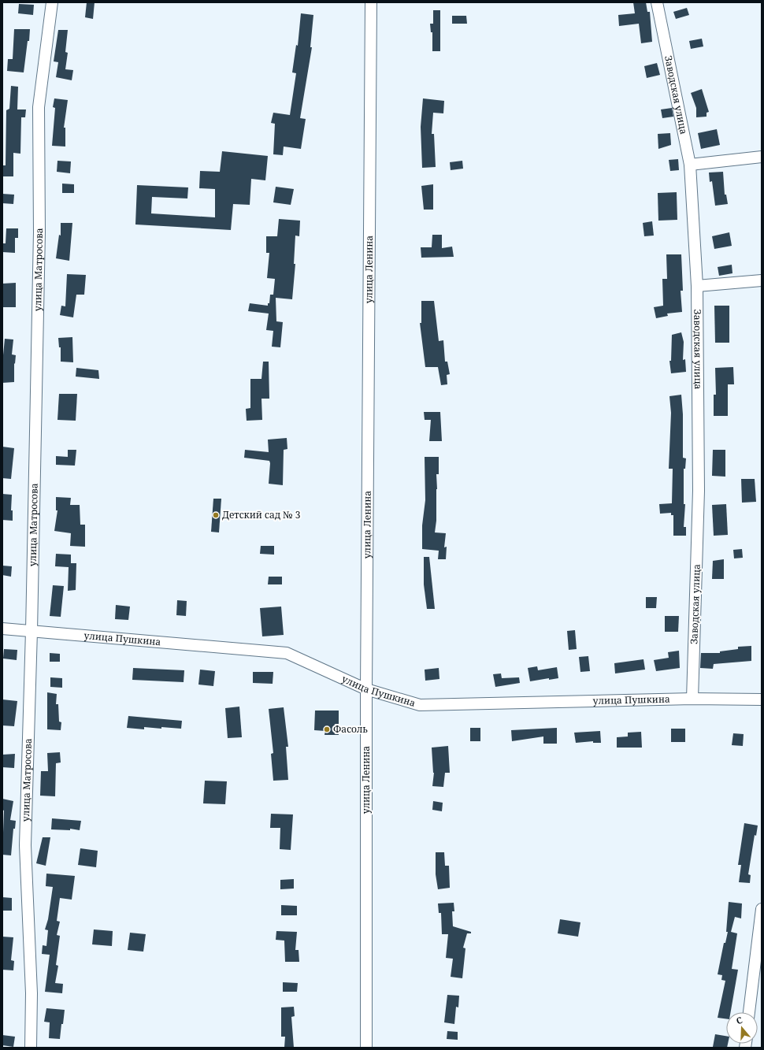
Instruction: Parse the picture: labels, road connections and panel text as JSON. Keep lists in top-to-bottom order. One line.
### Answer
{"streets":{"street":["Заводская улица","улица Матросова","улица Ленина","улица Пушкина"]},"crossings":[["Заводская улица","улица Пушкина"],["улица Матросова","улица Пушкина"],["улица Ленина","улица Пушкина"]],"places":["Детский сад № 3","Фасоль"],"north":"top"}
